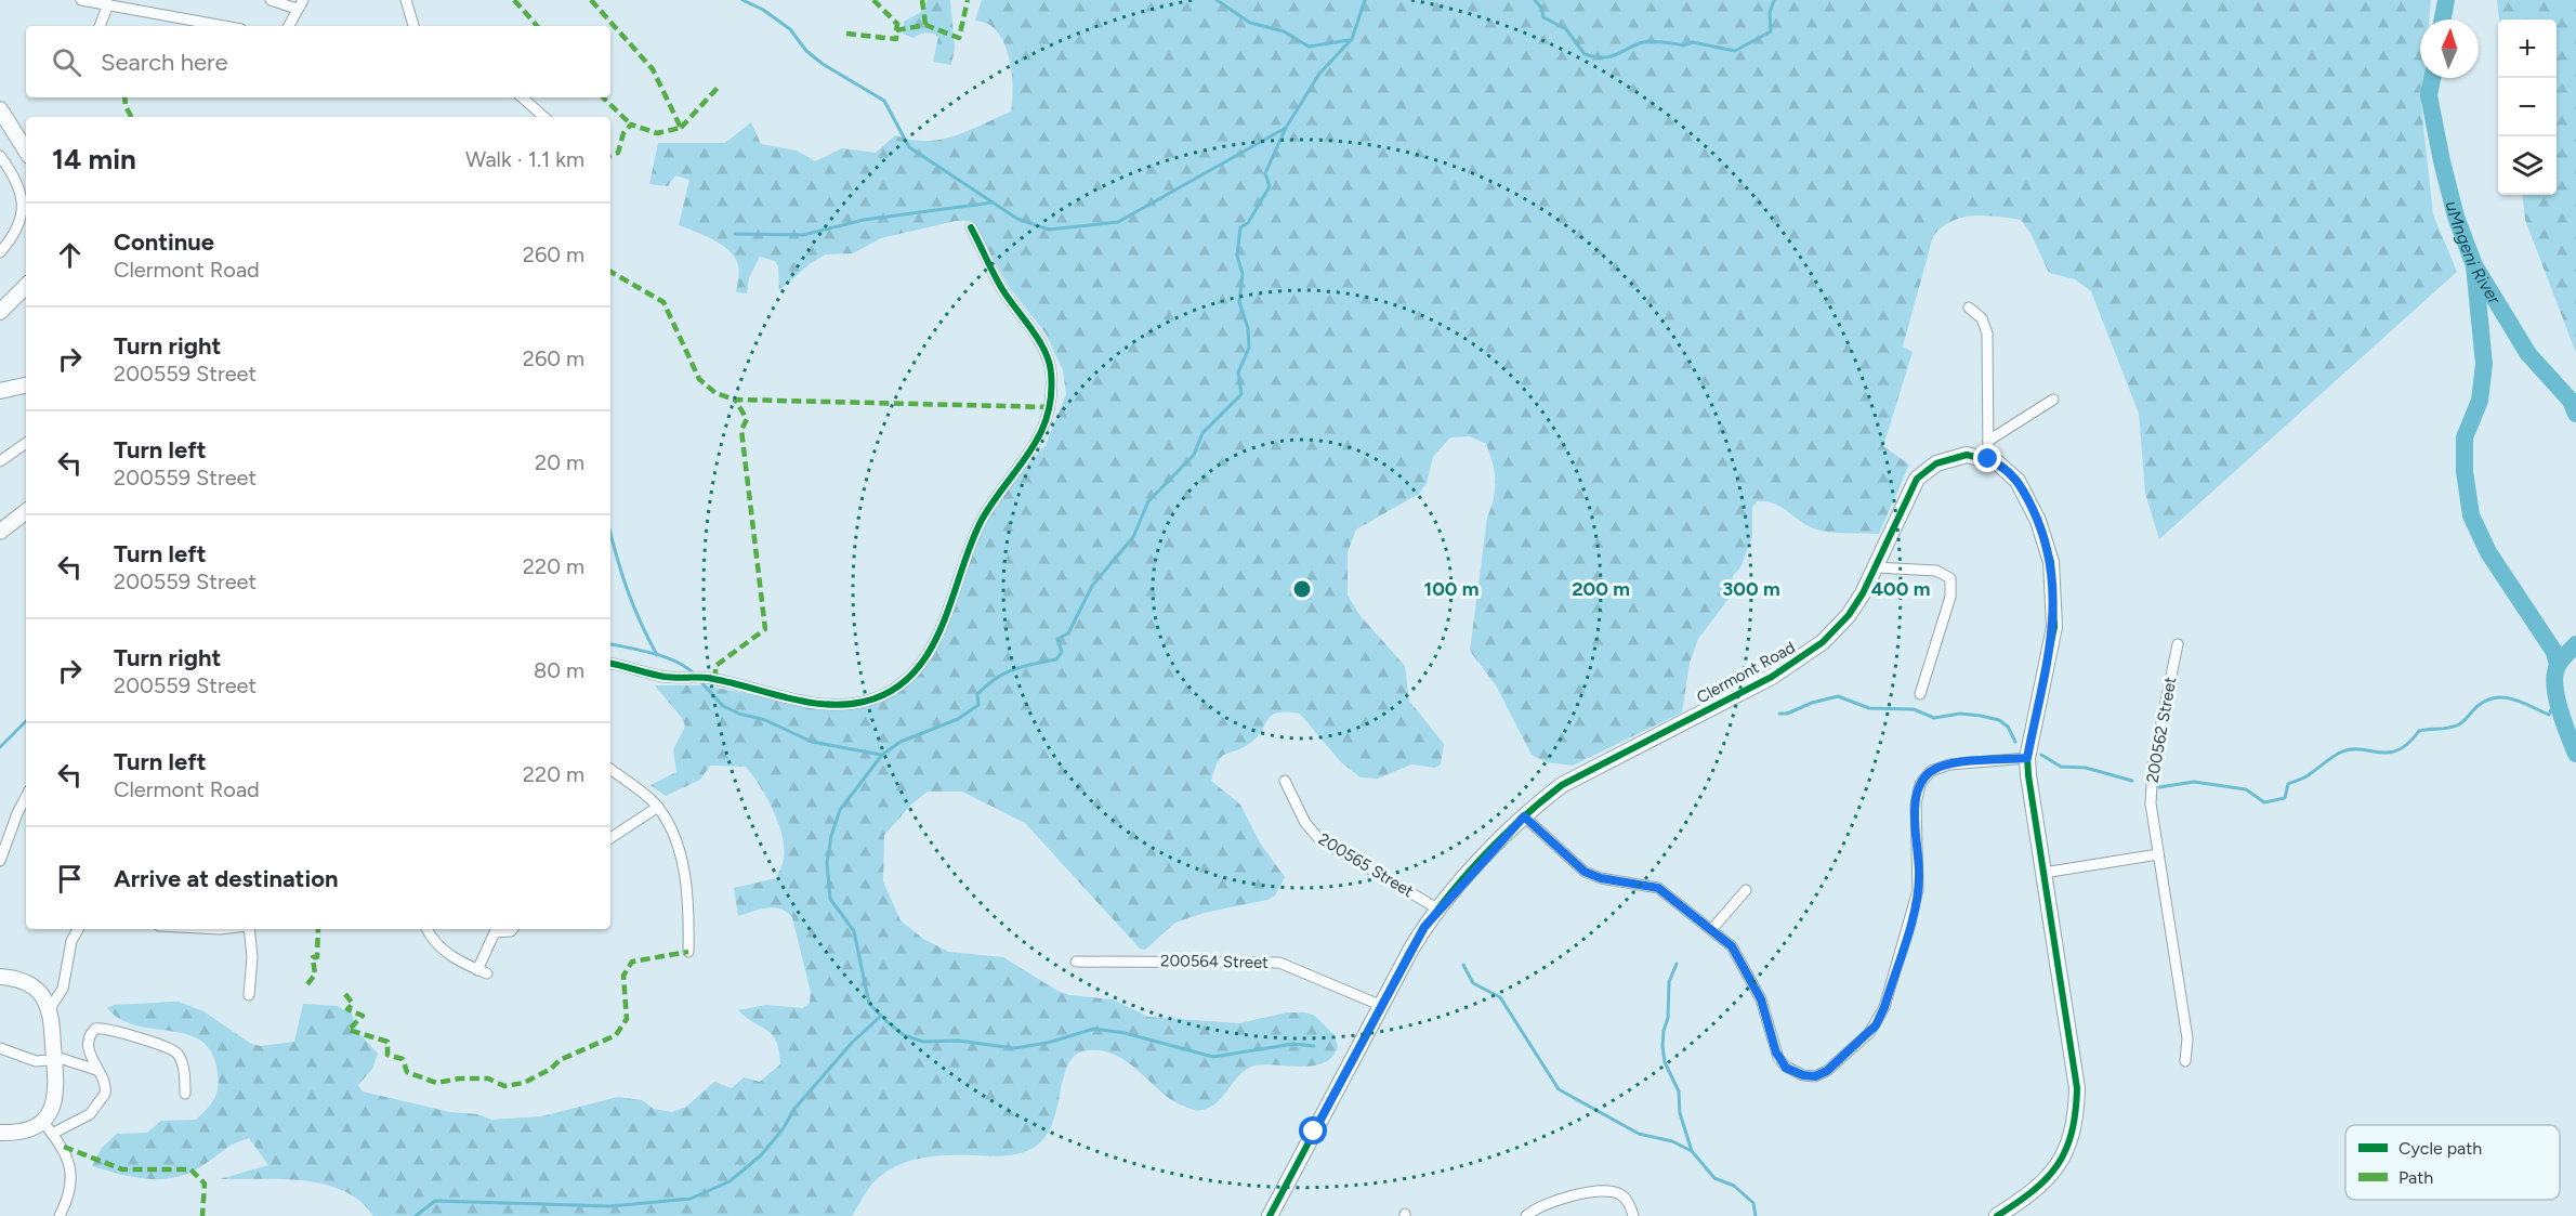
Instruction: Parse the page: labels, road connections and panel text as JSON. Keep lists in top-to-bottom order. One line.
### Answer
{"streets":{"street":["Clermont Road","200562 Street","200565 Street","200564 Street"]},"crossings":[["Clermont Road","200565 Street"],["Clermont Road","200564 Street"]],"water":["uMngeni River"],"legend":["Cycle path","Path"],"north":"top","page":{"map_buttons":["+","−"],"search":"Search here","heading":["14 min","Walk · 1.1 km"],"list":[["Continue","Clermont Road","260 m"],["Turn right","200559 Street","260 m"],["Turn left","200559 Street","20 m"],["Turn left","200559 Street","220 m"],["Turn right","200559 Street","80 m"],["Turn left","Clermont Road","220 m"],"Arrive at destination"]},"rings":["100 m","200 m","300 m","400 m"]}
